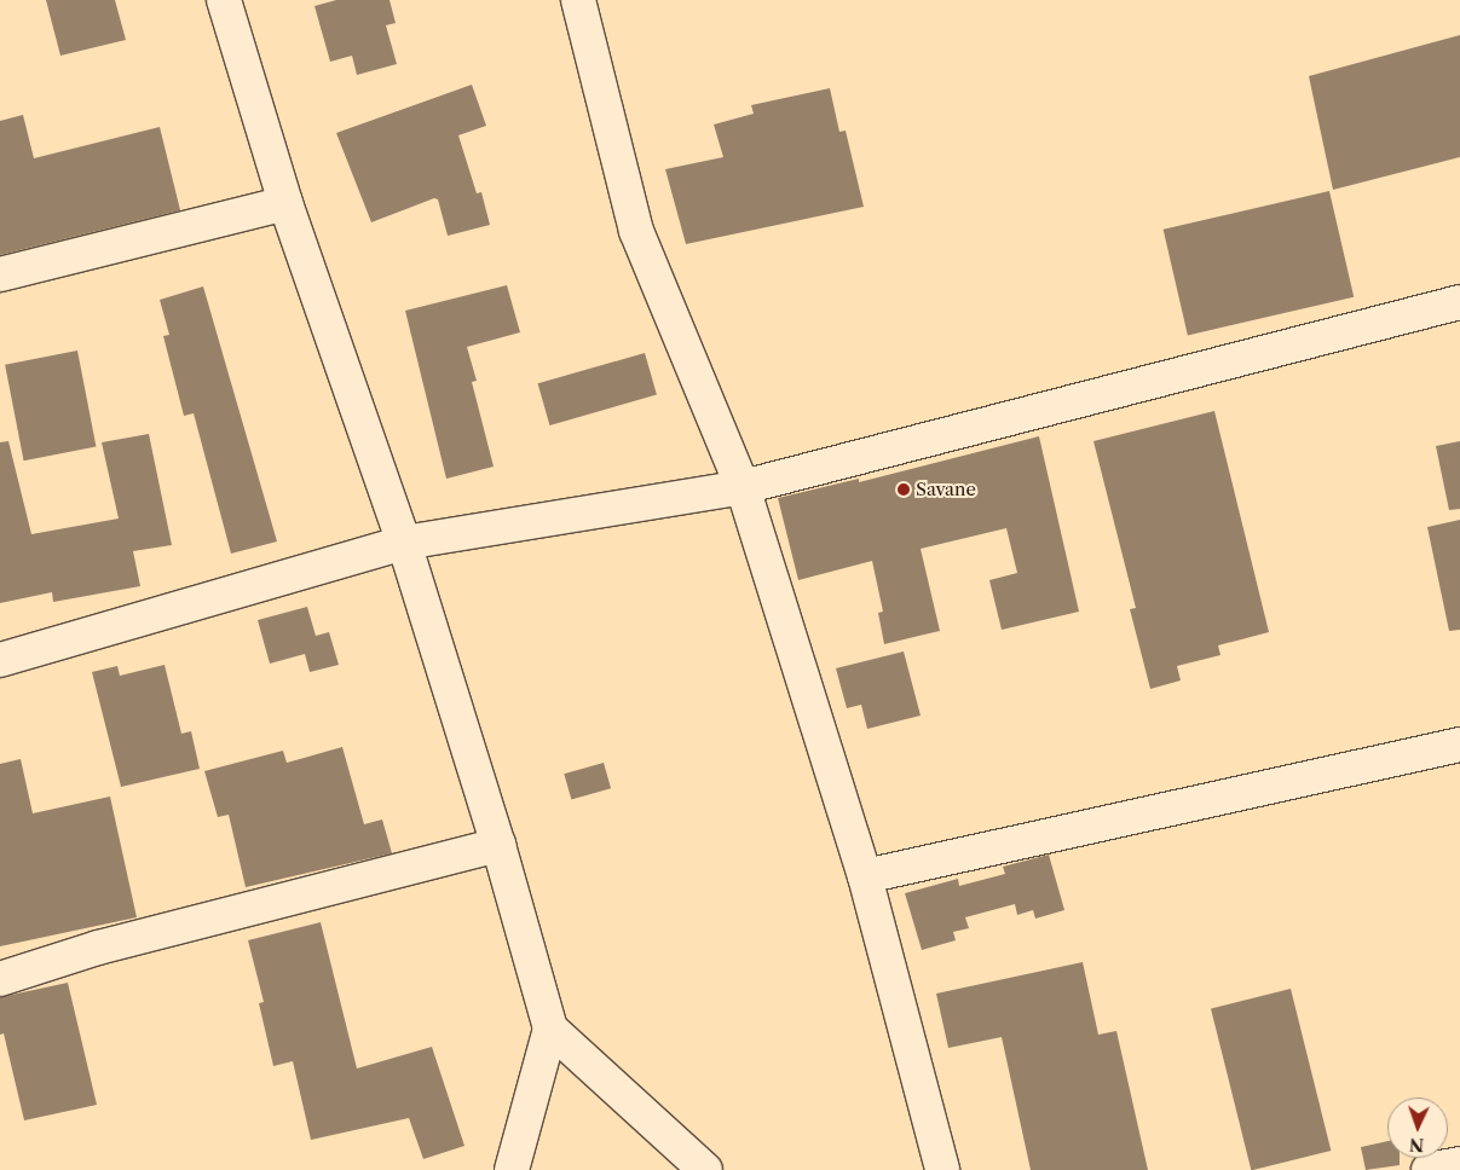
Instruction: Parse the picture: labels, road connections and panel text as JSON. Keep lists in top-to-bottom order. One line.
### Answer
{"places":["Savane"],"north":"bottom"}
